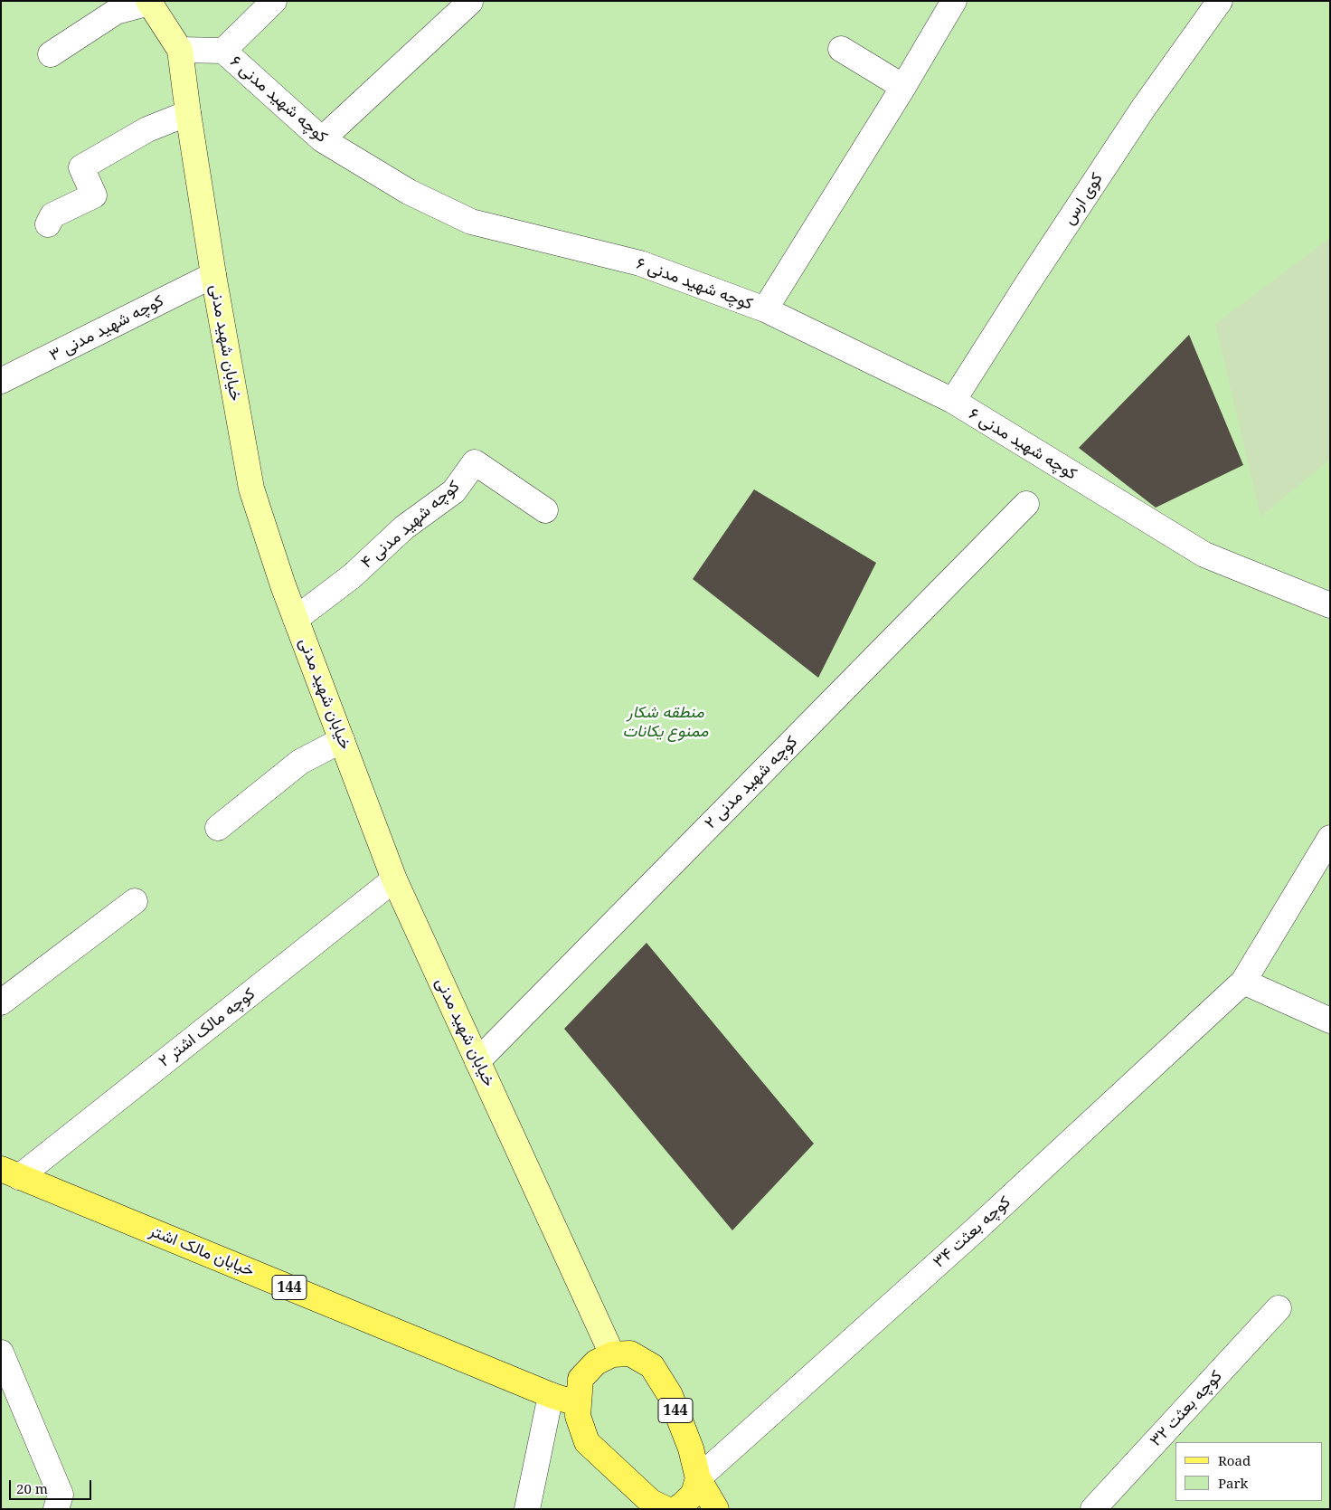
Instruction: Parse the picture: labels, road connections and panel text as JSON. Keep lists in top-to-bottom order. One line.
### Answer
{"streets":{"main road":["خیابان شهید مدنی","خیابان مالک اشتر","144"],"street":["کوچه شهید مدنی ۶","کوی ارس","کوچه شهید مدنی ۳","کوچه شهید مدنی ۴","کوچه شهید مدنی ۲","کوچه مالک اشتر ۲","کوچه بعثت ۳۴","کوچه بعثت ۳۲"]},"crossings":[["کوچه شهید مدنی ۶","کوی ارس"],["کوچه شهید مدنی ۶","خیابان شهید مدنی"],["کوچه شهید مدنی ۳","خیابان شهید مدنی"],["خیابان شهید مدنی","کوچه شهید مدنی ۴"],["خیابان شهید مدنی","کوچه شهید مدنی ۲"],["خیابان شهید مدنی","کوچه مالک اشتر ۲"],["خیابان شهید مدنی","144"],["کوچه مالک اشتر ۲","خیابان مالک اشتر"],["کوچه بعثت ۳۴","144"]],"parks":["منطقه شکار ممنوع یکانات"],"legend":["Road","Park"],"scale_bar":"20 m"}
